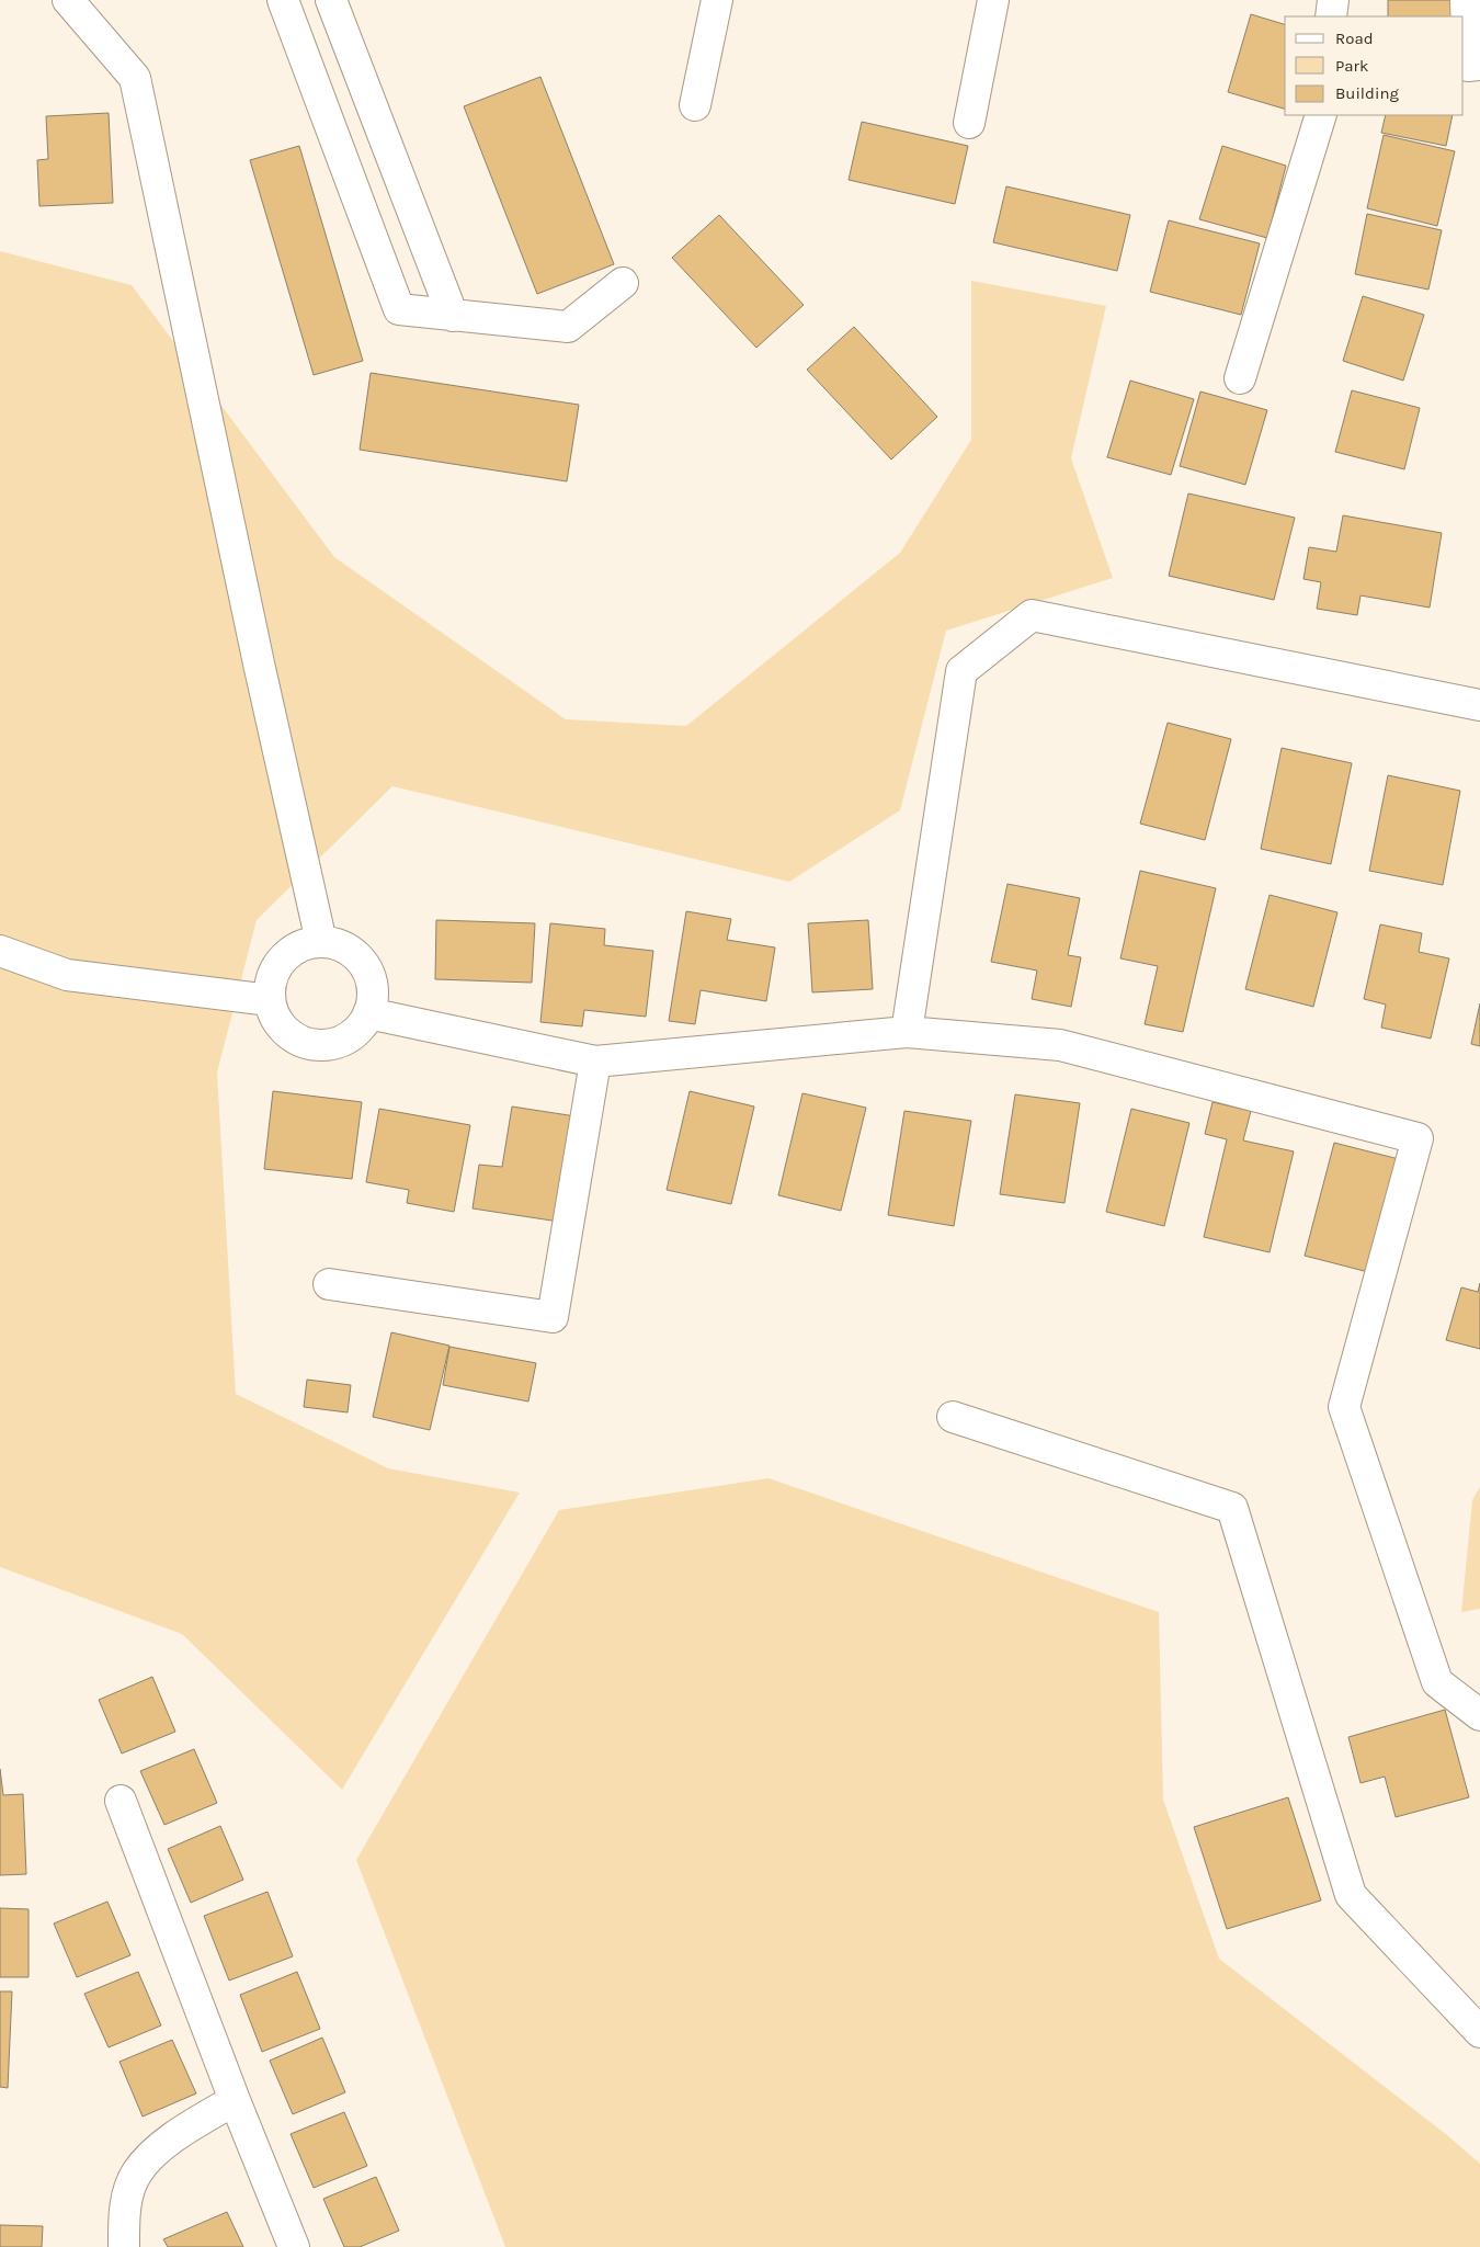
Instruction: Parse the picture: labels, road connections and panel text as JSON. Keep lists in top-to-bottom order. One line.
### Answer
{"legend":["Road","Park","Building"]}
